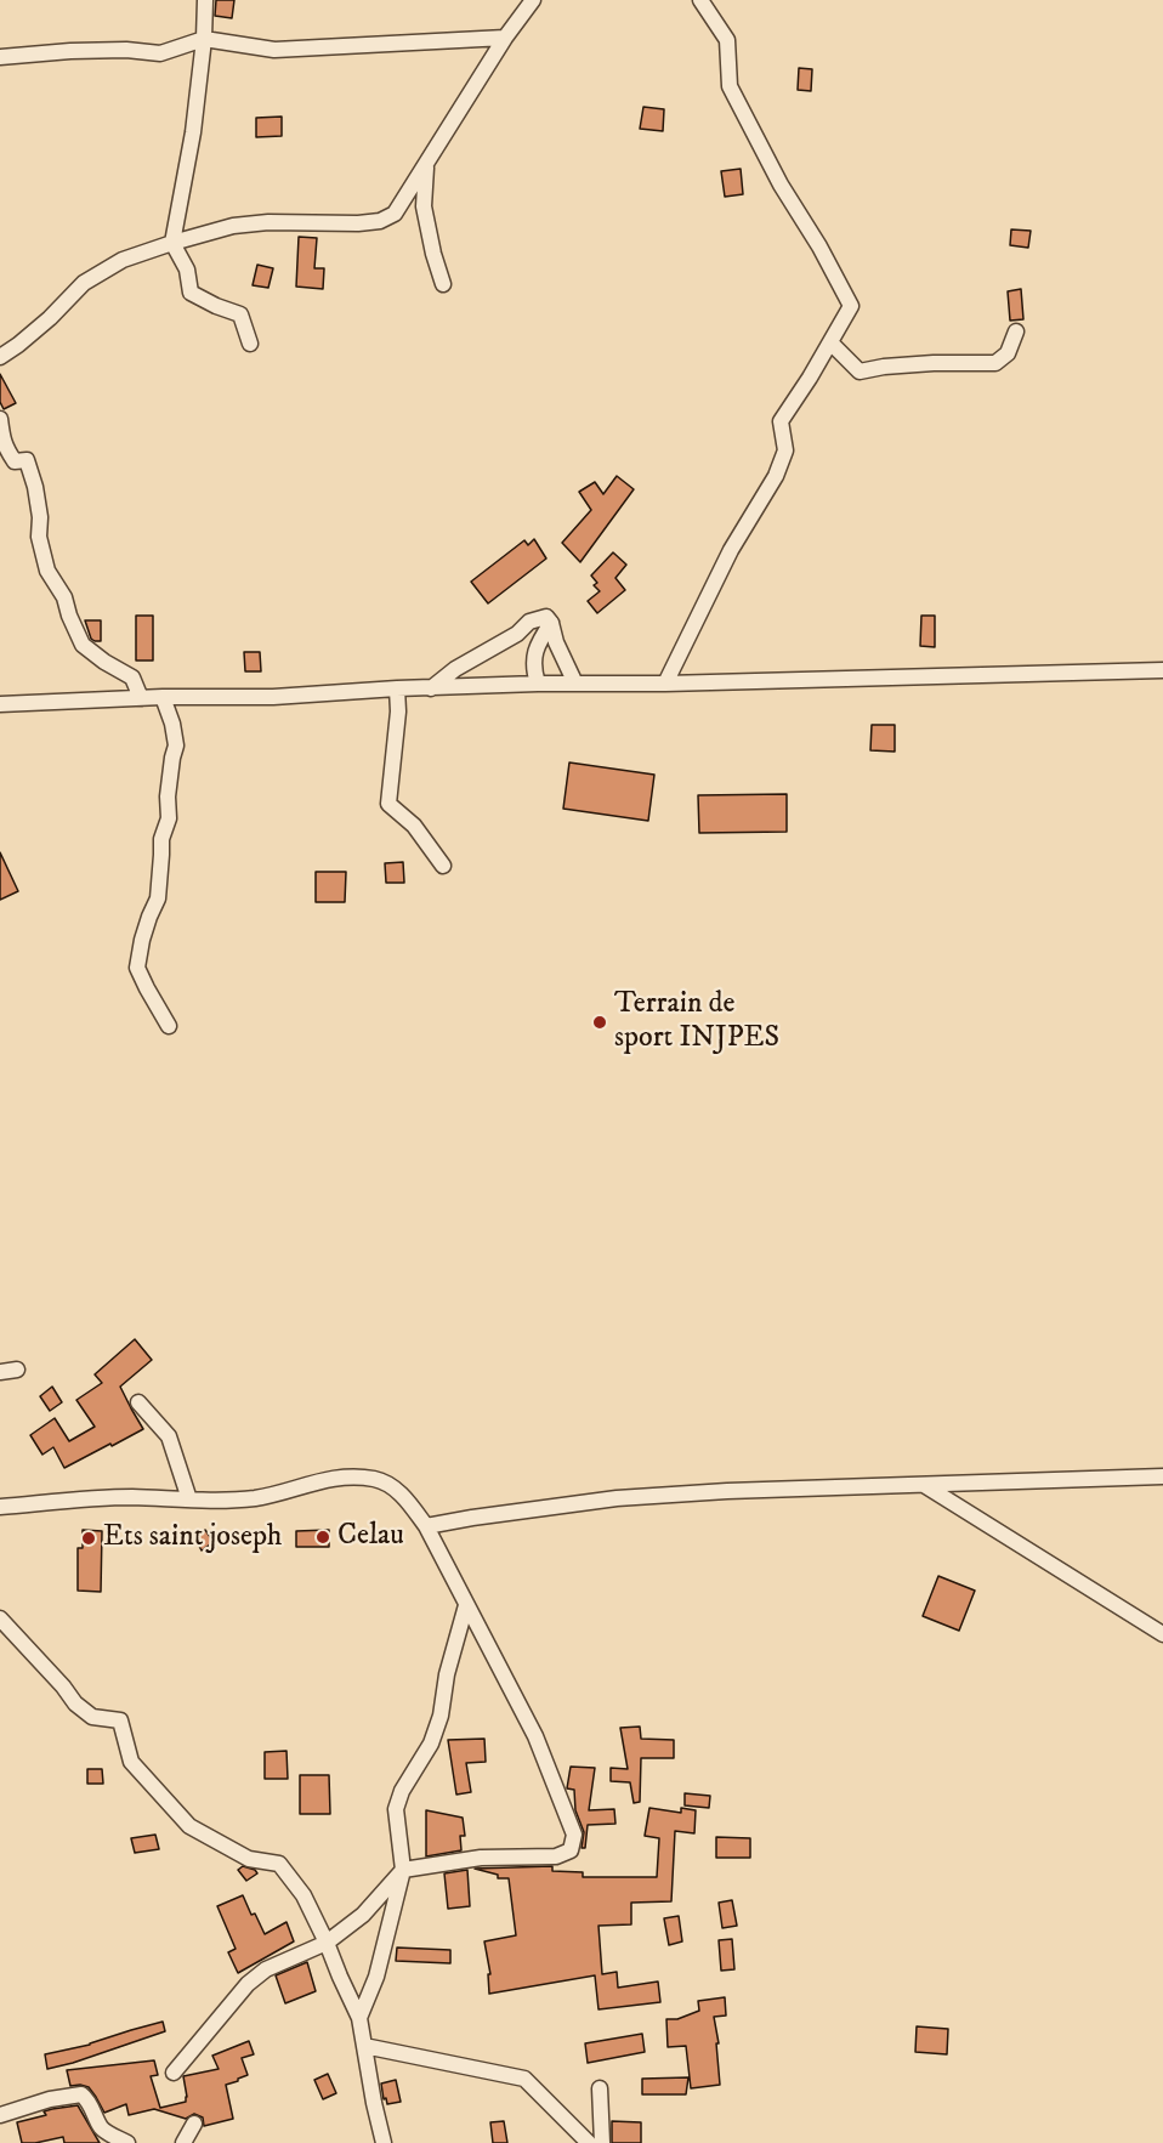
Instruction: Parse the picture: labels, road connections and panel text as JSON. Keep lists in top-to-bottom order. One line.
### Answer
{"places":["Terrain de sport INJPES","Celau","Ets saint joseph"]}
